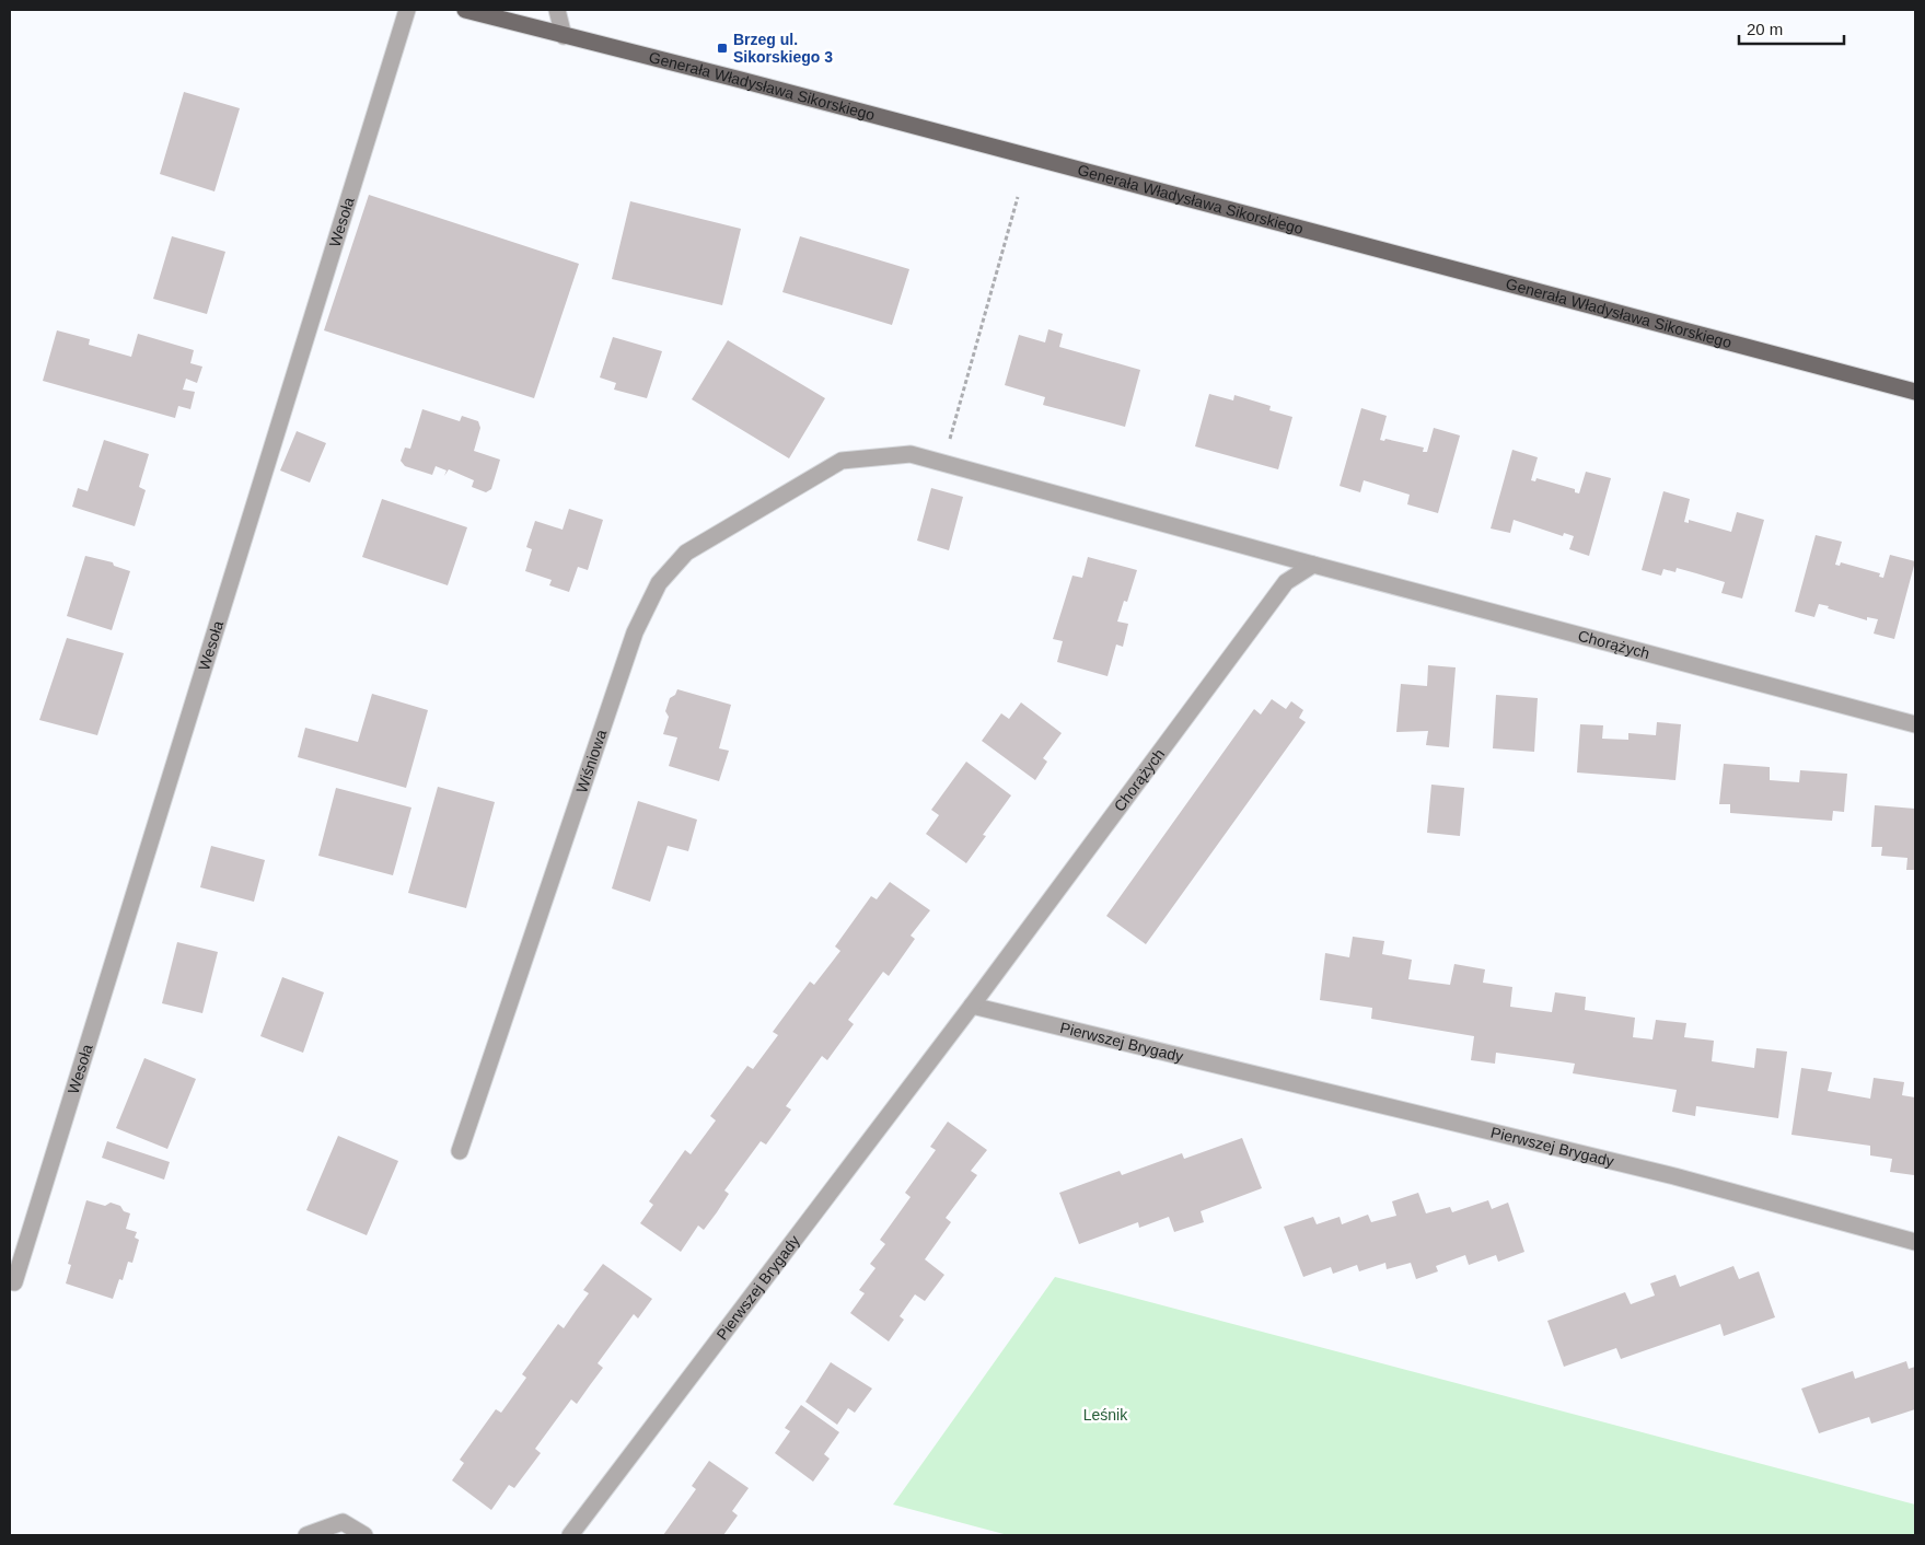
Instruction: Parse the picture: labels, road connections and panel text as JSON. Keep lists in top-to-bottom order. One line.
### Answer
{"streets":{"main road":["Generała Władysława Sikorskiego"],"street":["Wesoła","Chorążych","Wiśniowa","Pierwszej Brygady"]},"crossings":[["Chorążych","Wiśniowa"],["Chorążych","Pierwszej Brygady"]],"parks":["Leśnik"],"places":{"transit":["Brzeg ul. Sikorskiego 3"]},"scale_bar":"20 m"}
